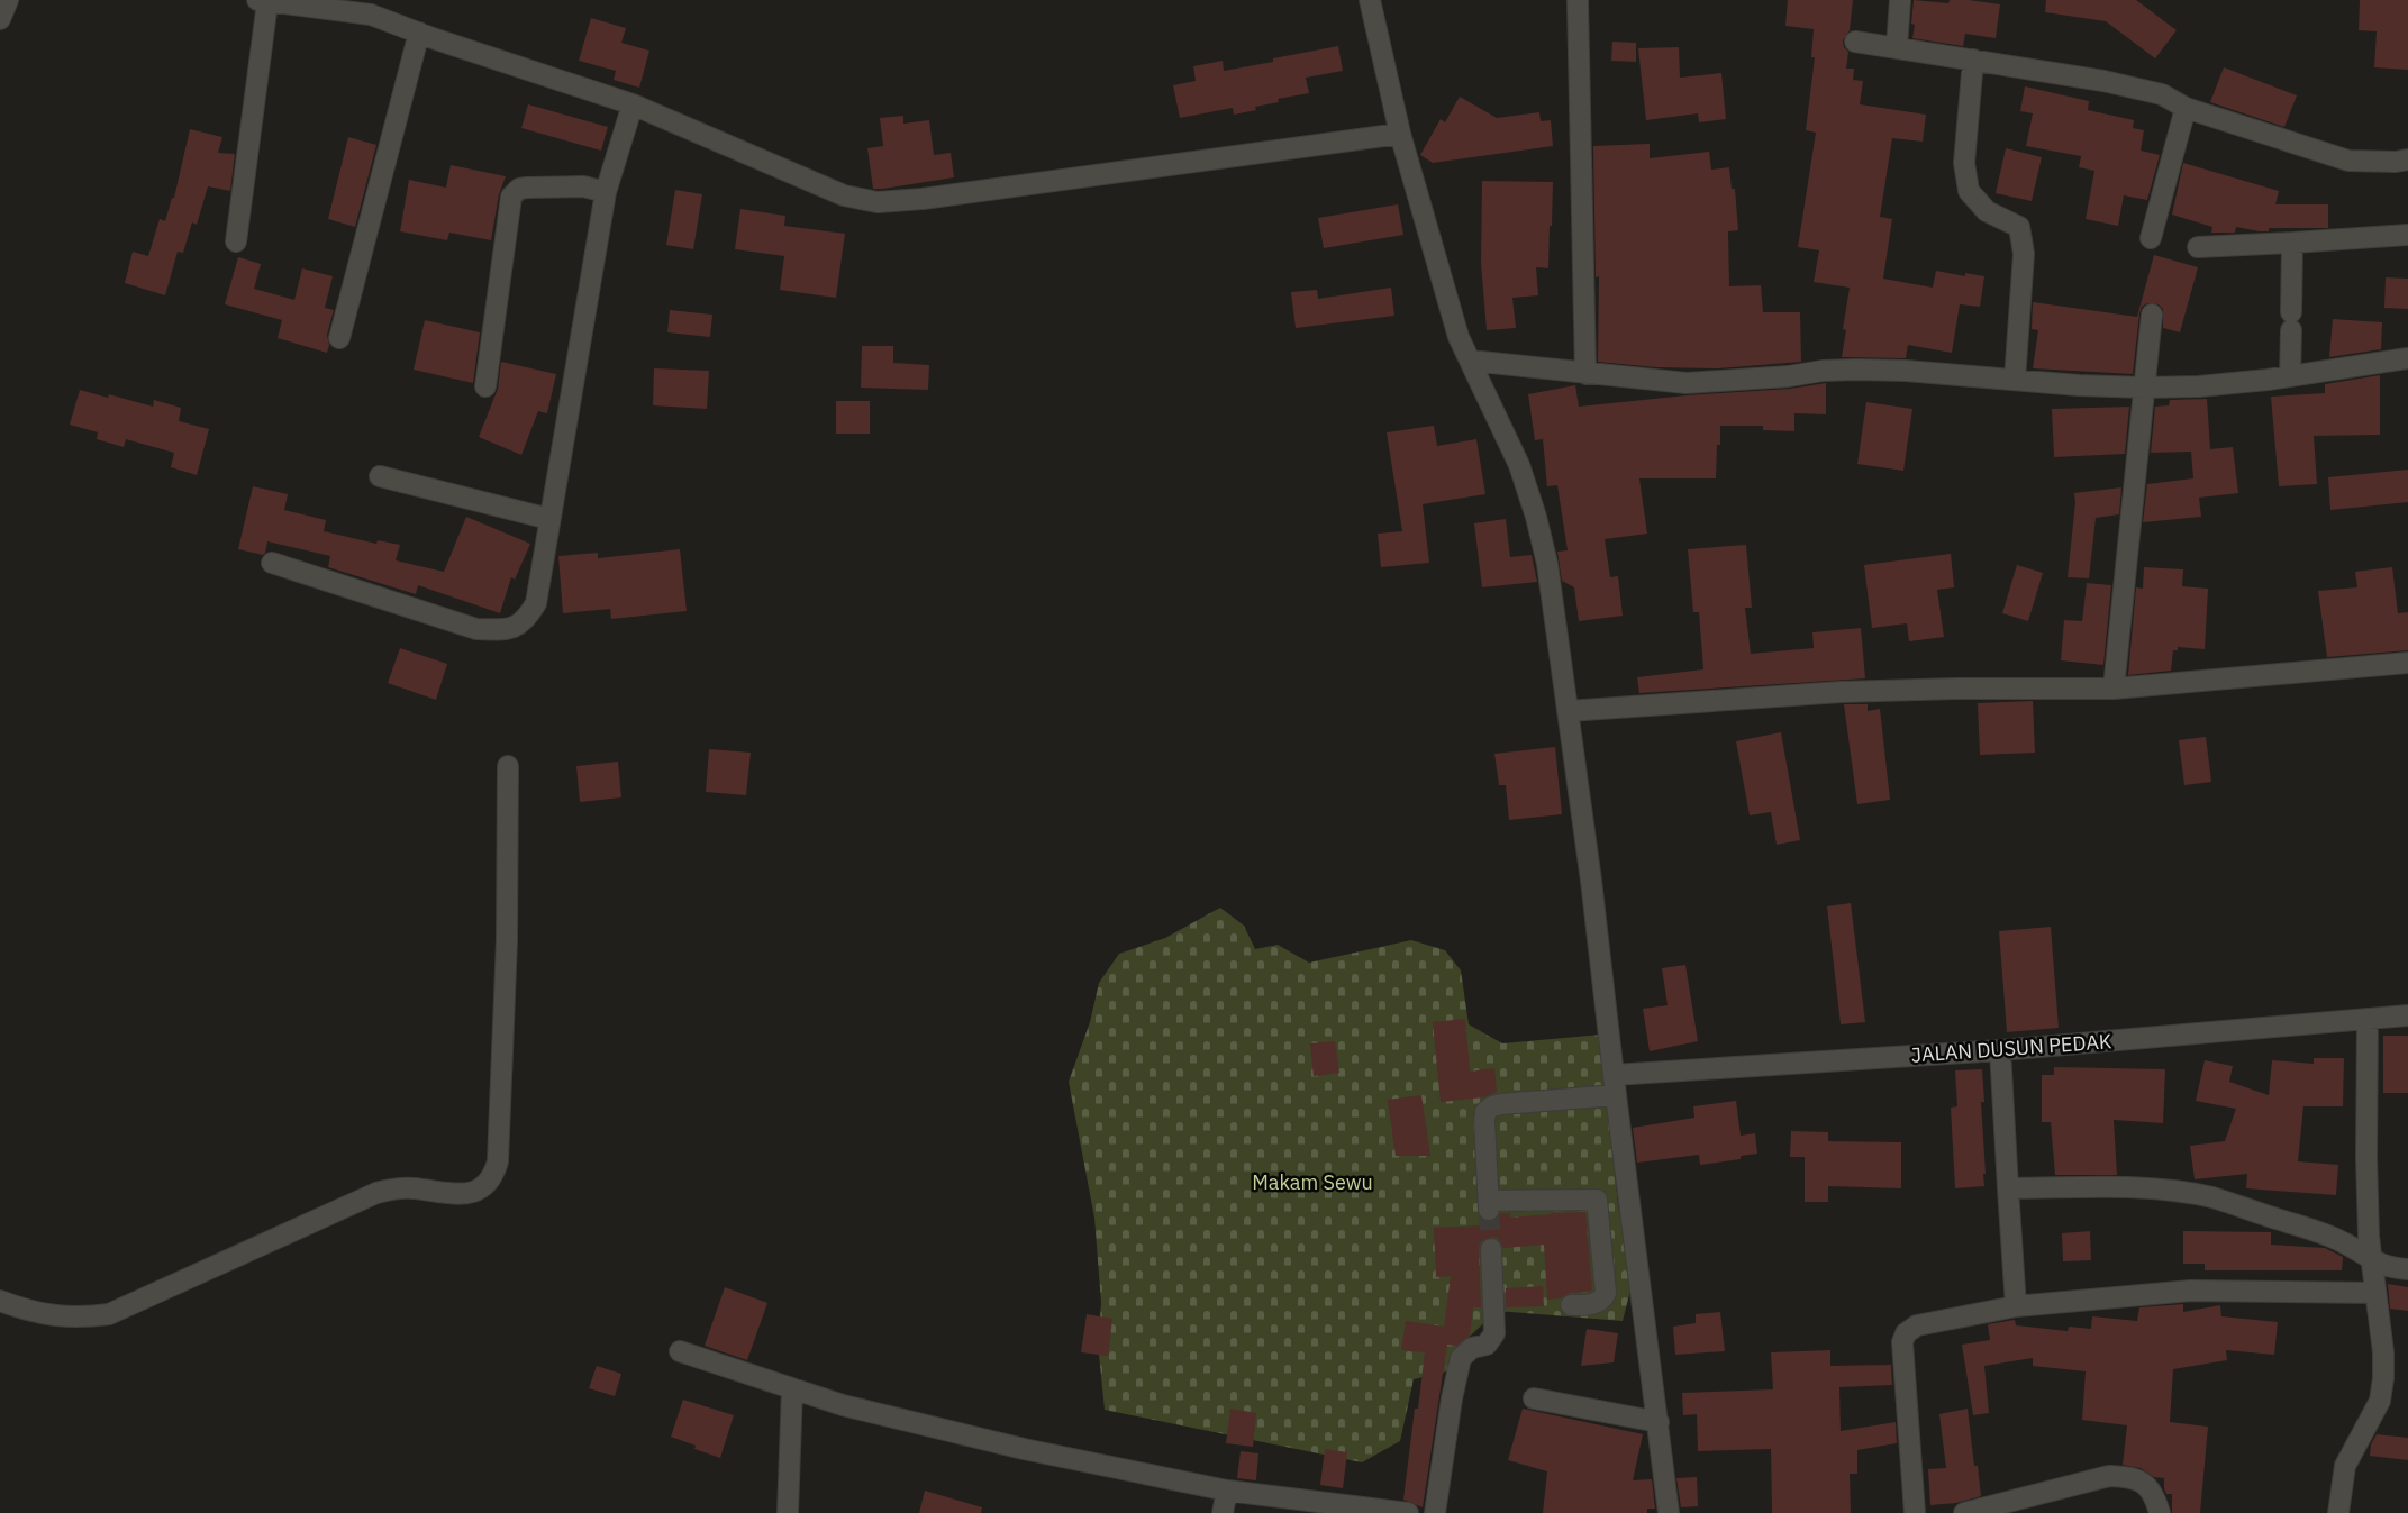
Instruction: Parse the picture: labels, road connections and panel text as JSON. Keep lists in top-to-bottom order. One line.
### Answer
{"streets":{"street":["JALAN DUSUN PEDAK"]},"parks":["Makam Sewu"]}
